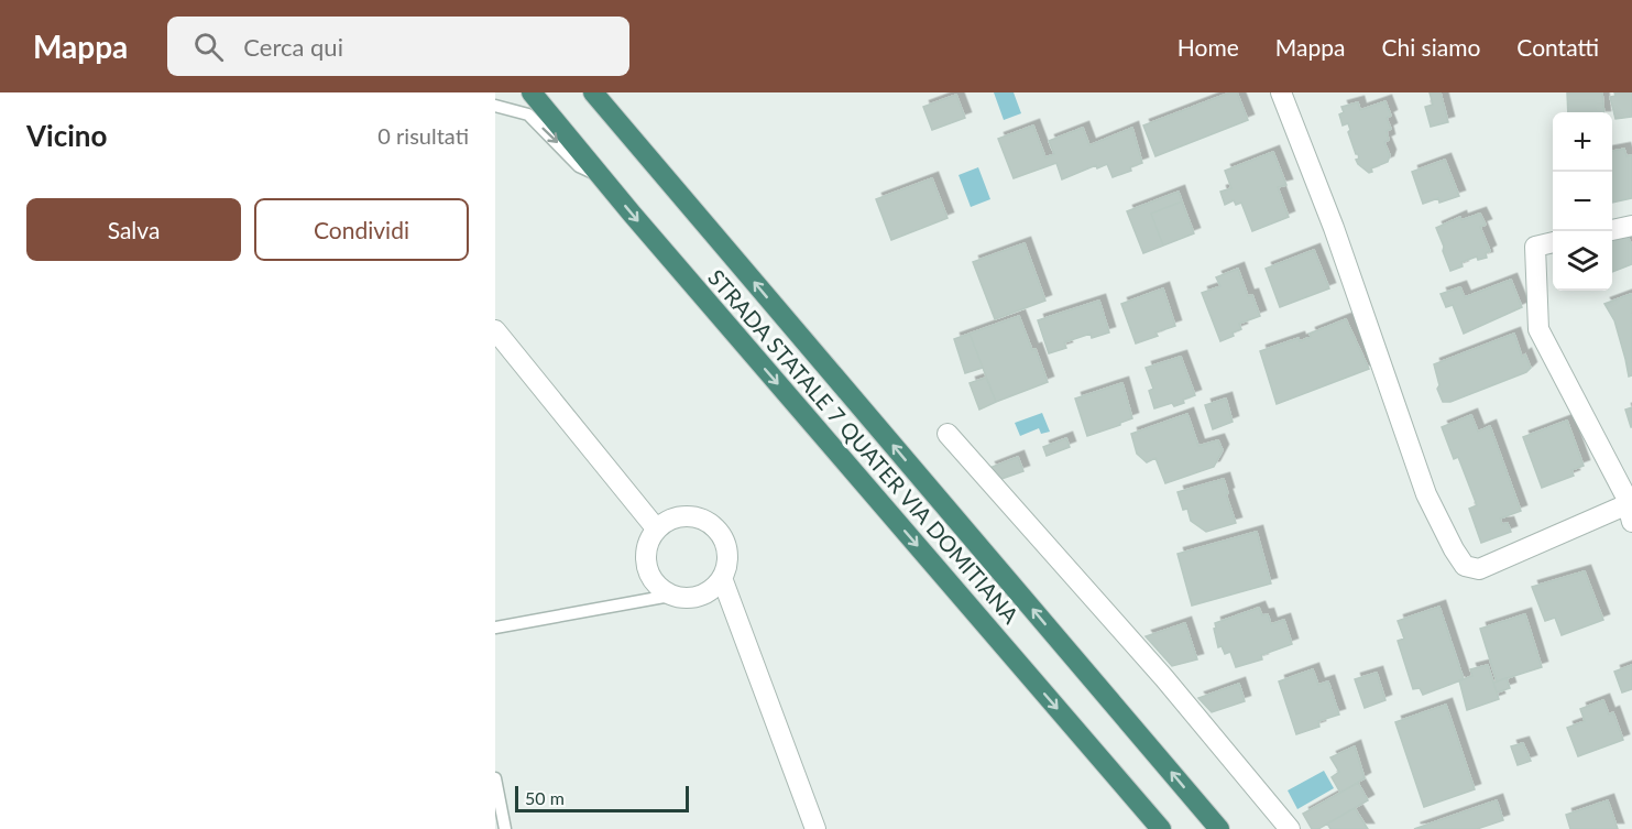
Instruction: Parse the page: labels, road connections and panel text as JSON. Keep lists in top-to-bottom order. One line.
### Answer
{"streets":{"highway":["STRADA STATALE 7 QUATER VIA DOMITIANA"]},"scale_bar":"50 m","page":{"header":"Mappa","search":"Cerca qui","nav":["Home","Mappa","Chi siamo","Contatti"],"heading":["Vicino","0 risultati"],"map_buttons":["+","−"],"buttons":["Salva","Condividi"],"scale":"50 m"}}
